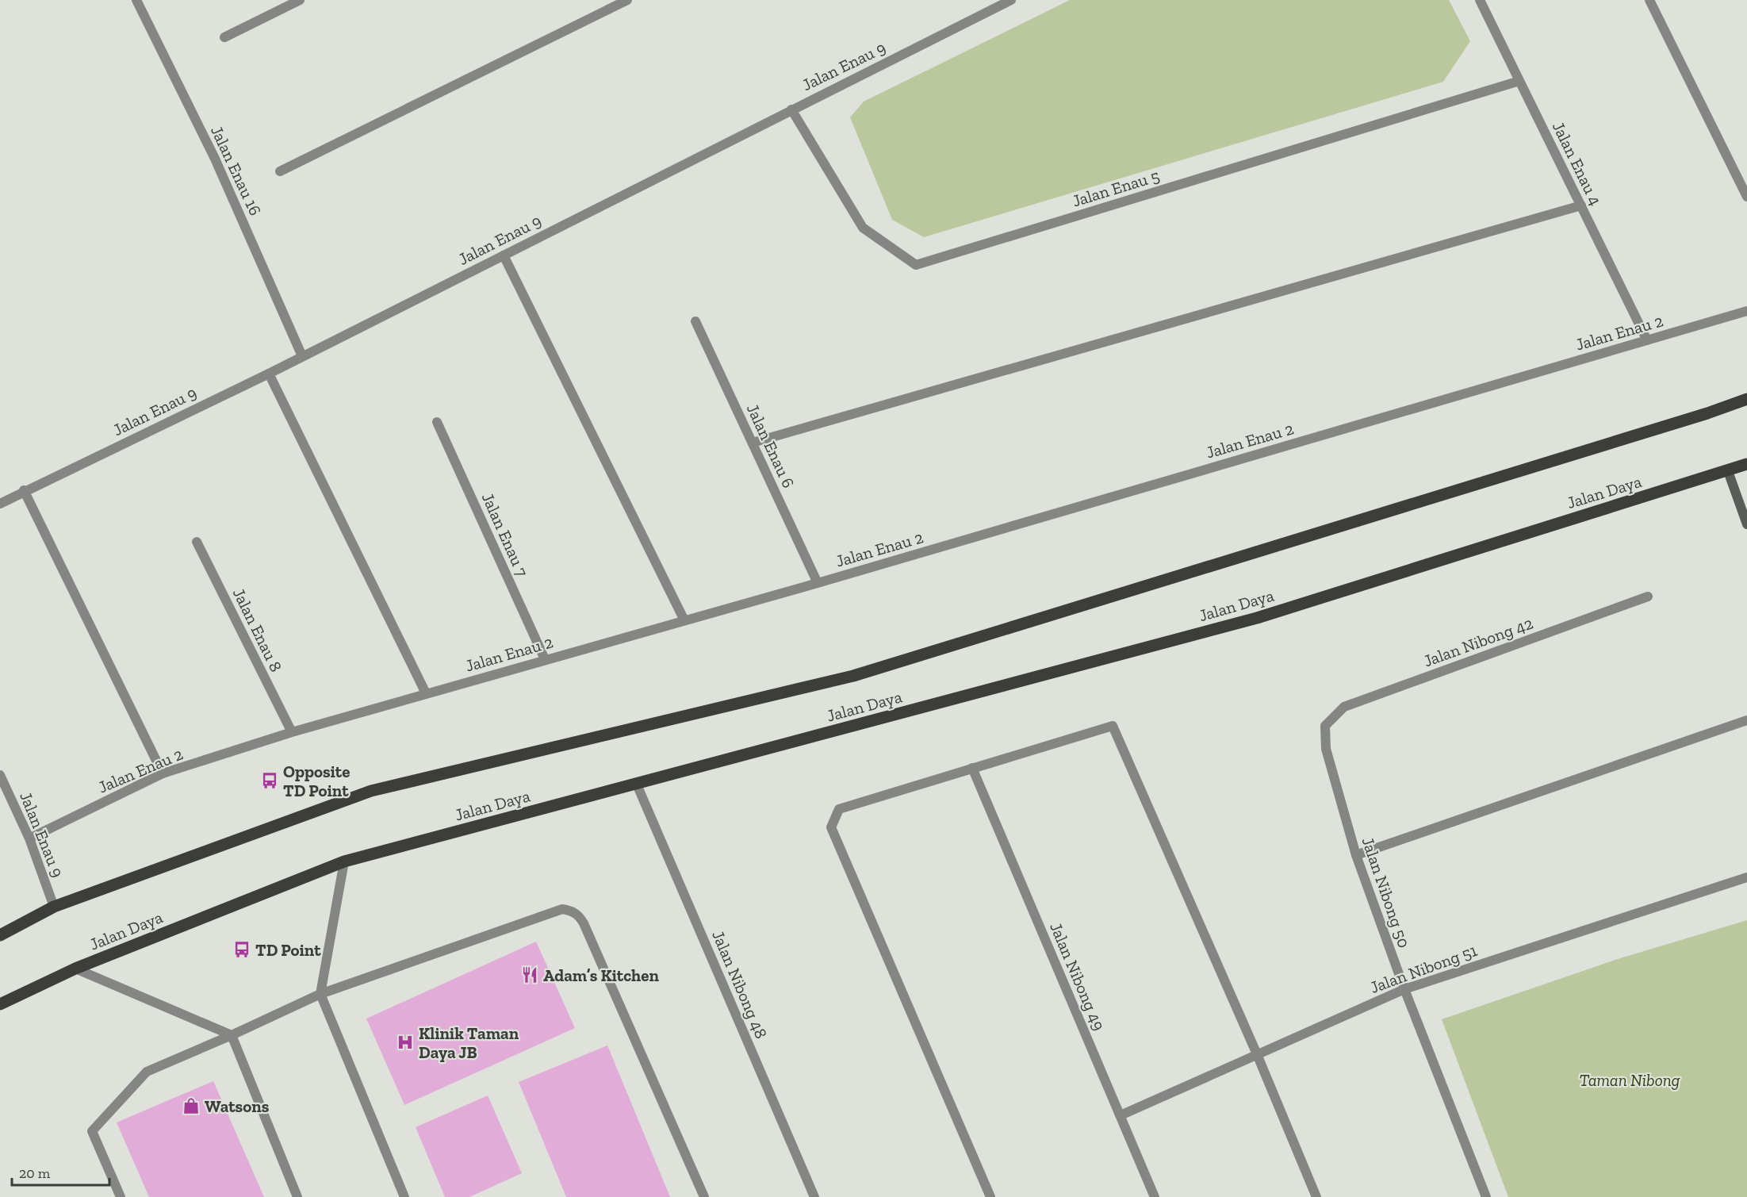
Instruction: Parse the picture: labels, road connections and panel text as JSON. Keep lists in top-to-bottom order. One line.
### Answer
{"streets":{"main road":["Jalan Daya"],"street":["Jalan Enau 9","Jalan Enau 4","Jalan Enau 16","Jalan Enau 5","Jalan Enau 2","Jalan Enau 6","Jalan Enau 7","Jalan Enau 8","Jalan Nibong 42","Jalan Nibong 50","Jalan Nibong 51","Jalan Nibong 49","Jalan Nibong 48"]},"crossings":[["Jalan Enau 9","Jalan Enau 16"],["Jalan Enau 9","Jalan Enau 5"],["Jalan Enau 9","Jalan Enau 2"],["Jalan Enau 9","Jalan Daya"],["Jalan Enau 4","Jalan Enau 5"],["Jalan Enau 4","Jalan Enau 2"],["Jalan Enau 2","Jalan Enau 6"],["Jalan Enau 2","Jalan Enau 7"],["Jalan Enau 2","Jalan Enau 8"],["Jalan Daya","Jalan Nibong 48"],["Jalan Nibong 42","Jalan Nibong 50"],["Jalan Nibong 50","Jalan Nibong 51"],["Jalan Nibong 51","Jalan Nibong 49"]],"parks":["Taman Nibong"],"places":{"bus stop":["Opposite TD Point","TD Point"],"restaurant":["Adam’s Kitchen"],"hospital":["Klinik Taman Daya JB"],"shop":["Watsons"]},"scale_bar":"20 m"}
